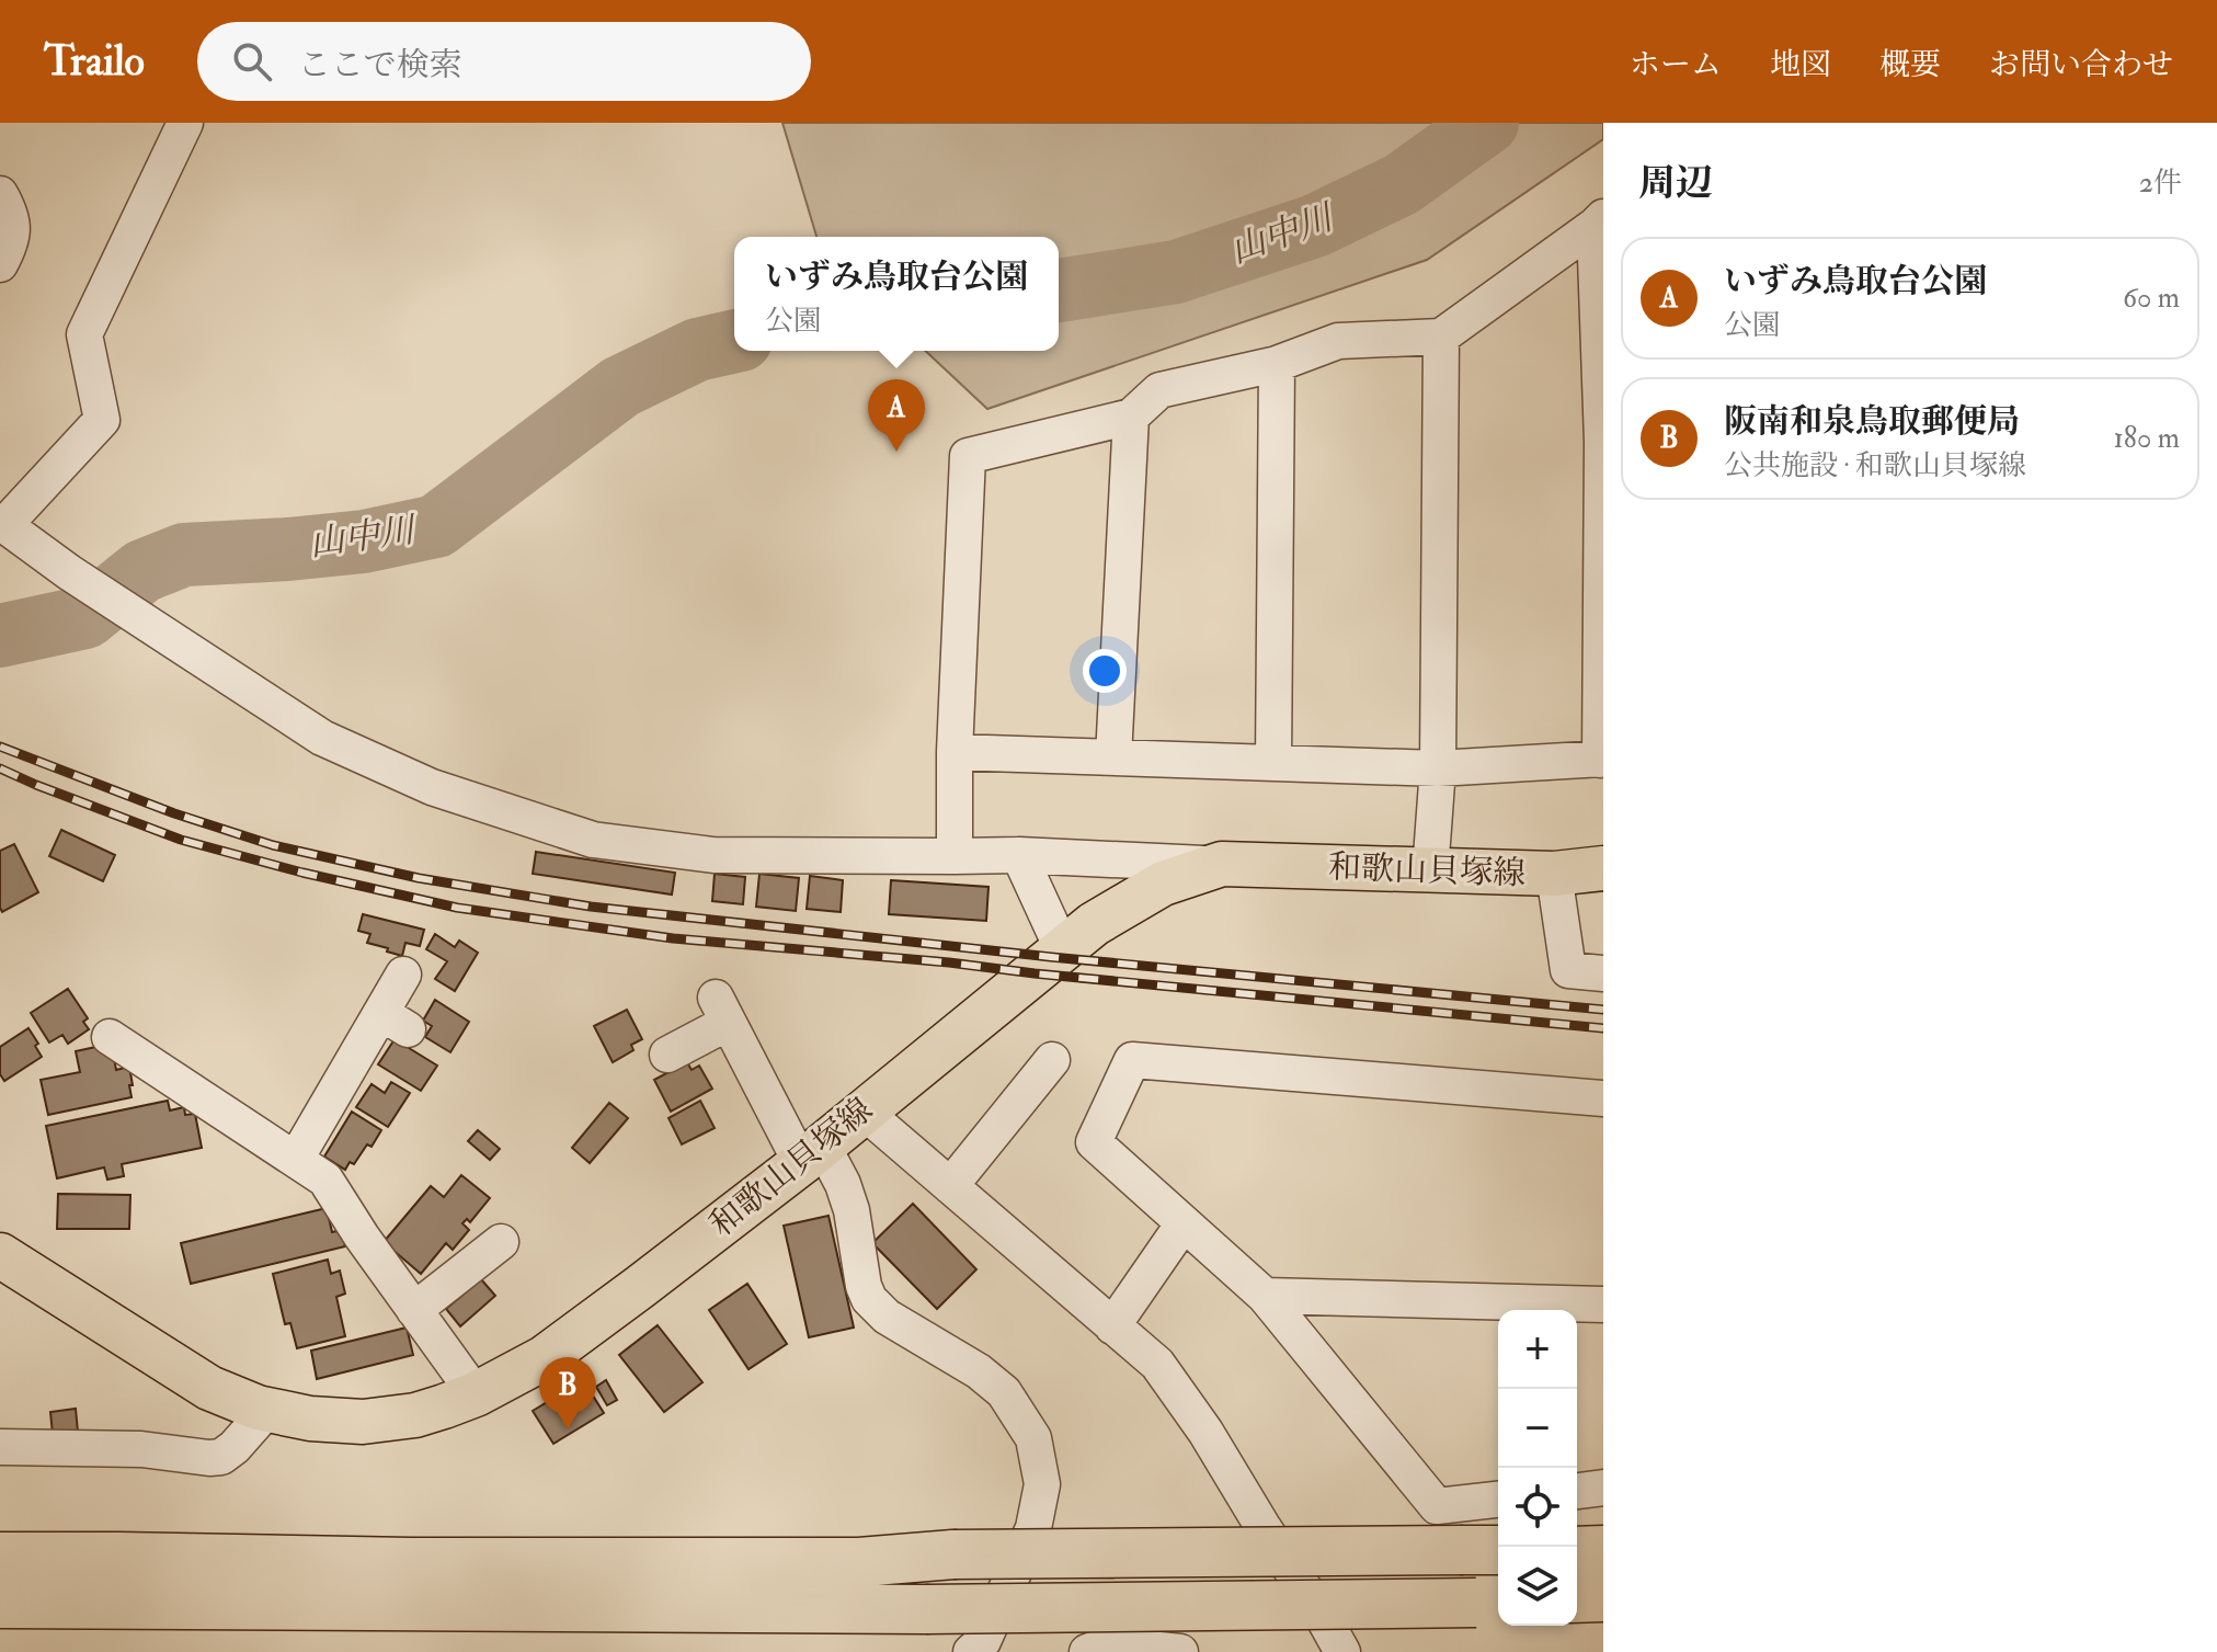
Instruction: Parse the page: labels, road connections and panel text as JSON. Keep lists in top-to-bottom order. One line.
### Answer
{"streets":{"main road":["和歌山貝塚線"]},"water":["山中川"],"page":{"header":"Trailo","search":"ここで検索","nav":["ホーム","地図","概要","お問い合わせ"],"heading":["周辺","2件"],"popup":["いずみ鳥取台公園","公園"],"list":[{"mark":"A","name":"いずみ鳥取台公園","note":"公園","value":"60 m"},{"mark":"B","name":"阪南和泉鳥取郵便局","note":"公共施設 · 和歌山貝塚線","value":"180 m"}],"pins":["A","B"],"map_buttons":["+","−"]}}
